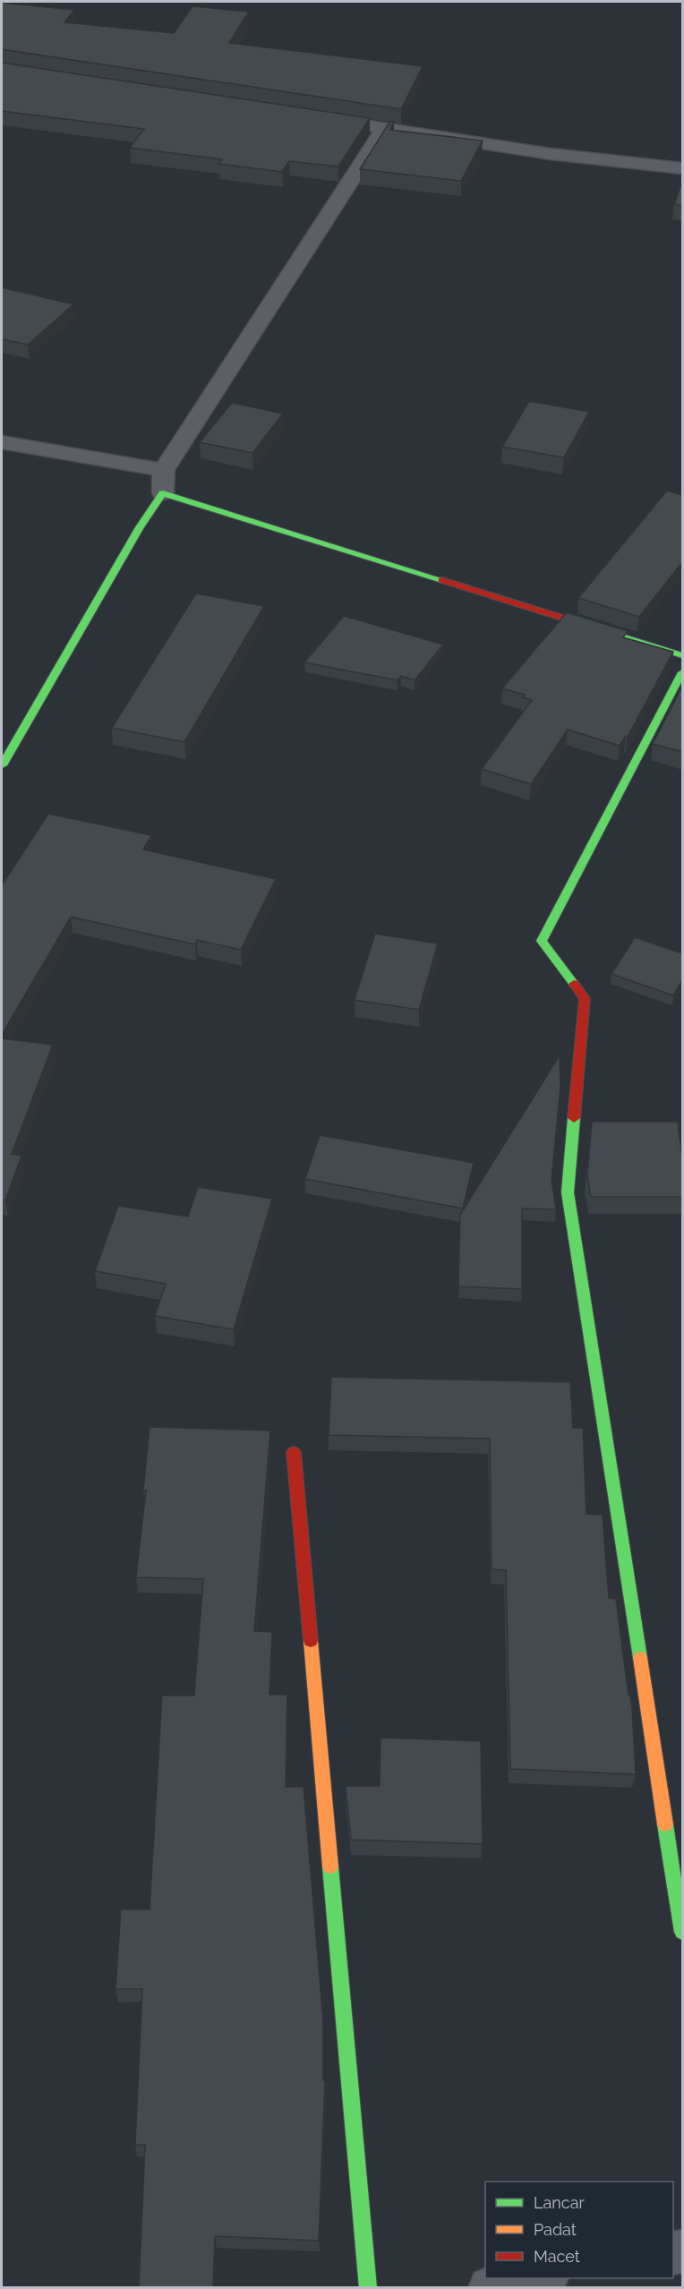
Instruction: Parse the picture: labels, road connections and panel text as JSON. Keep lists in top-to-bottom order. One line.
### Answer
{"legend":["Lancar","Padat","Macet"]}
